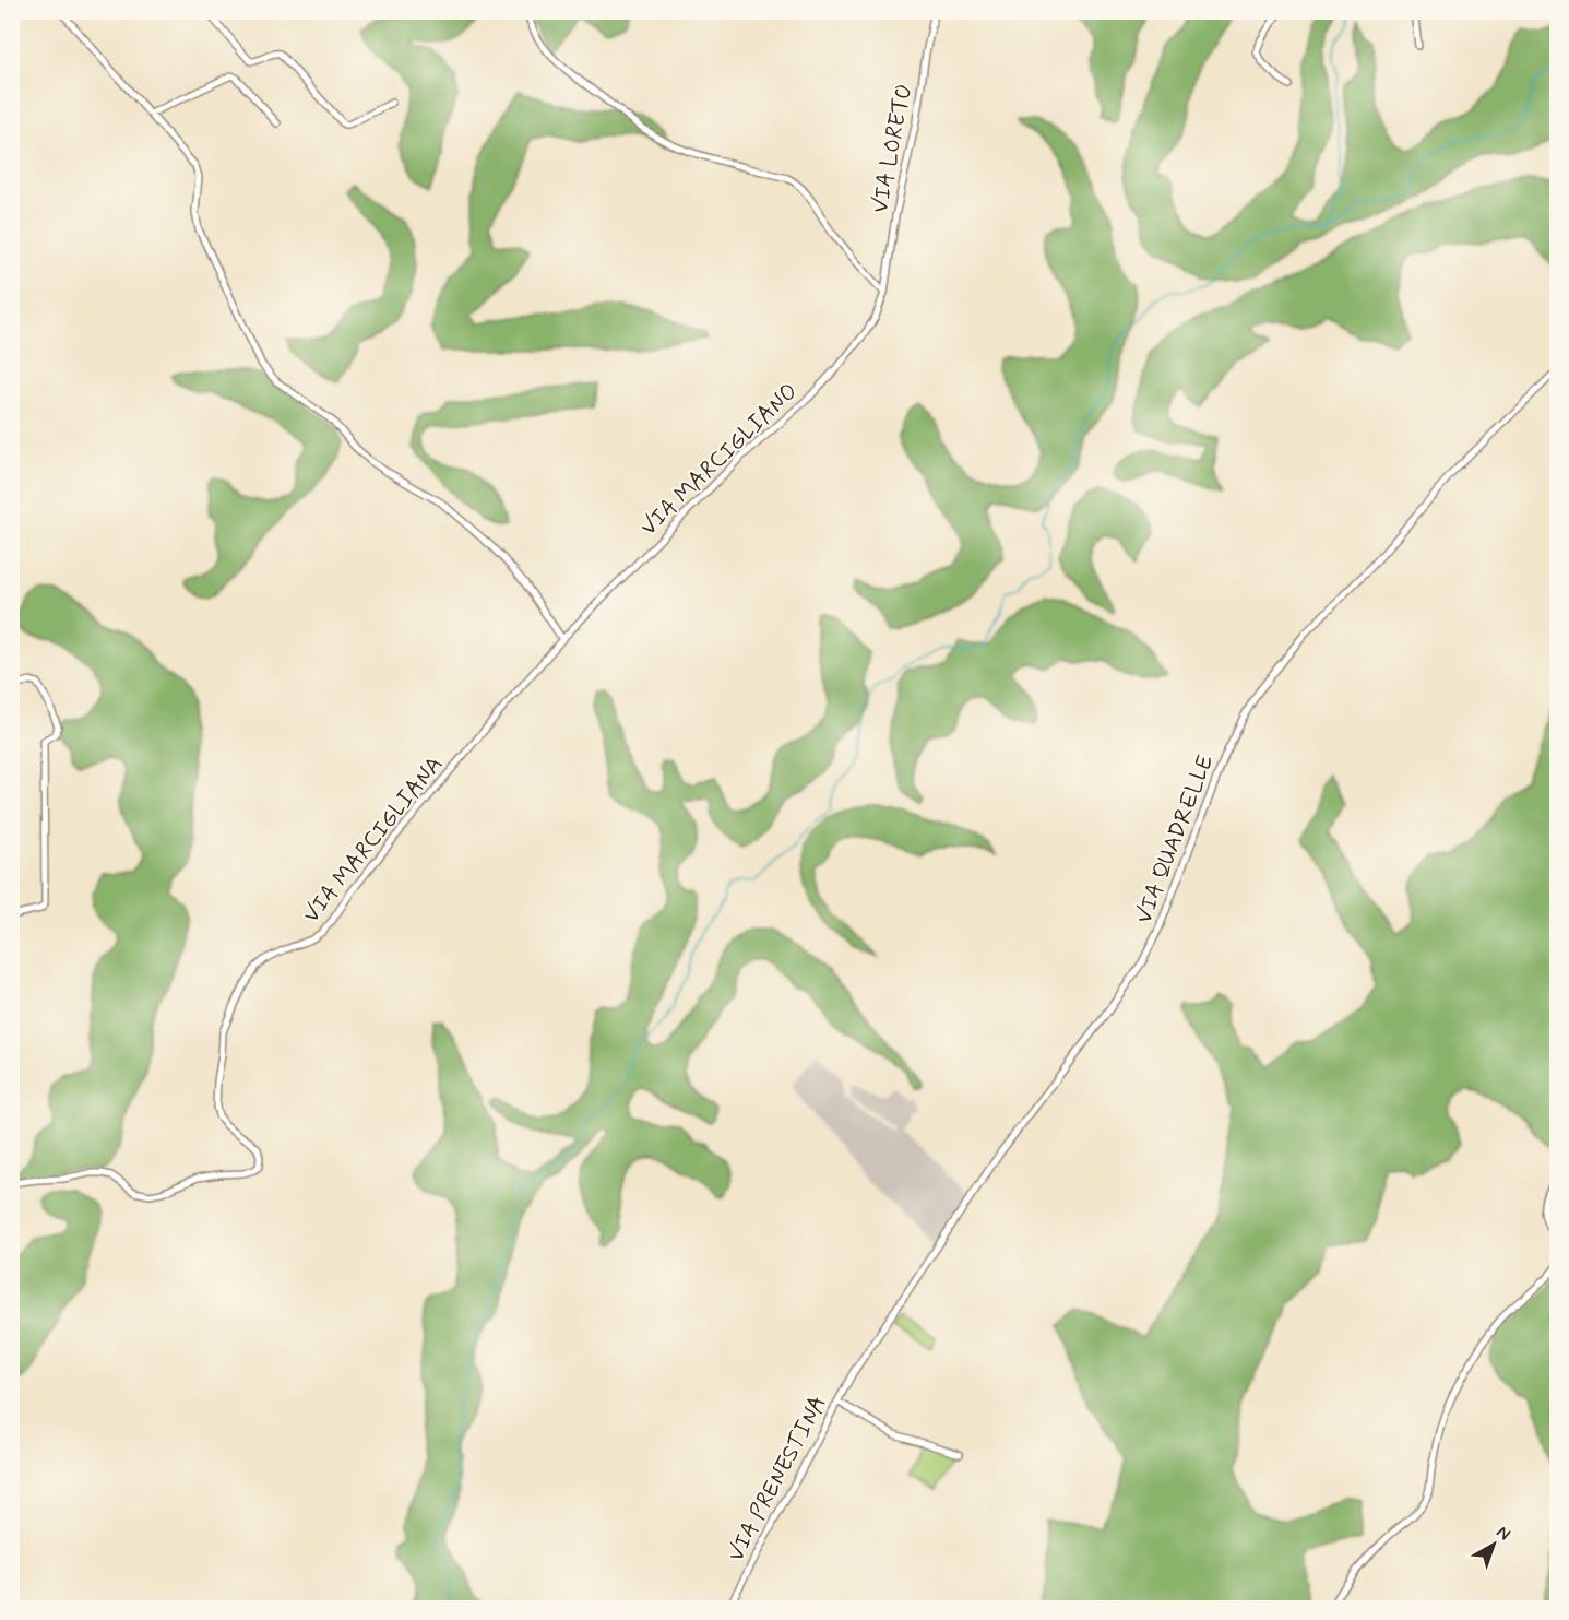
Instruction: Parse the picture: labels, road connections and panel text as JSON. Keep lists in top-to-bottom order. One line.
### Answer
{"streets":{"street":["VIA LORETO","VIA MARCIGLIANO","VIA MARCIGLIANA","VIA QUADRELLE","VIA PRENESTINA"]},"crossings":[["VIA LORETO","VIA MARCIGLIANO"],["VIA MARCIGLIANO","VIA MARCIGLIANA"],["VIA QUADRELLE","VIA PRENESTINA"]],"north":"top right"}
